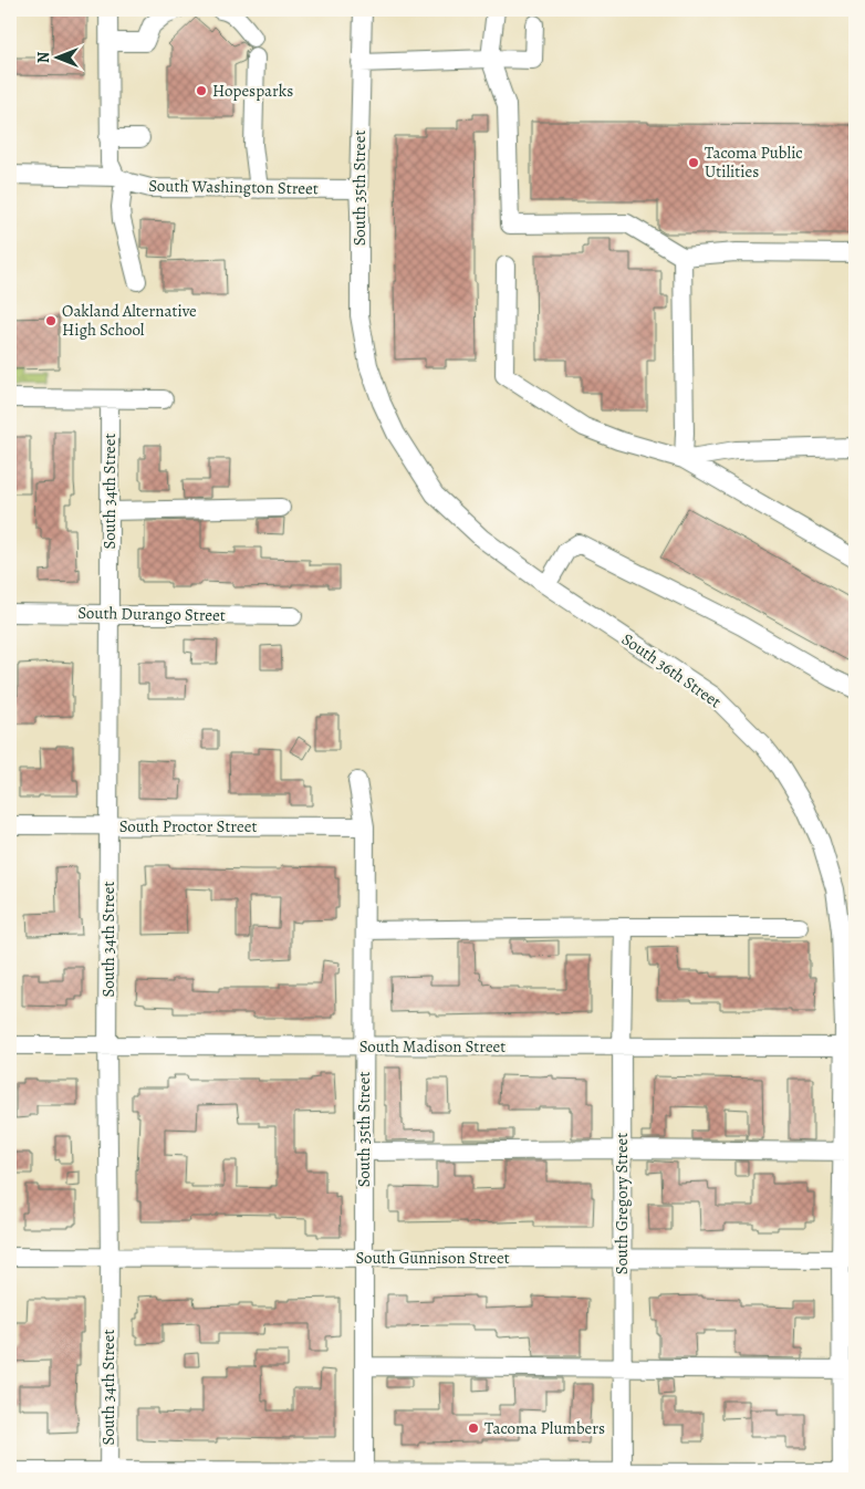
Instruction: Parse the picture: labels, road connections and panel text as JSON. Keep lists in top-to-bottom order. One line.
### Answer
{"streets":{"street":["South Washington Street","South 35th Street","South 34th Street","South Durango Street","South 36th Street","South Proctor Street","South Madison Street","South Gregory Street","South Gunnison Street"]},"crossings":[["South Washington Street","South 35th Street"],["South 35th Street","South 36th Street"],["South 35th Street","South Proctor Street"],["South 35th Street","South Madison Street"],["South 35th Street","South Gunnison Street"],["South 34th Street","South Durango Street"],["South 34th Street","South Proctor Street"],["South 34th Street","South Madison Street"],["South 34th Street","South Gunnison Street"],["South 36th Street","South Madison Street"],["South 36th Street","South Gunnison Street"],["South Madison Street","South Gregory Street"],["South Gregory Street","South Gunnison Street"]],"places":["Hopesparks","Tacoma Public Utilities","Oakland Alternative High School","Tacoma Plumbers"],"north":"left"}
